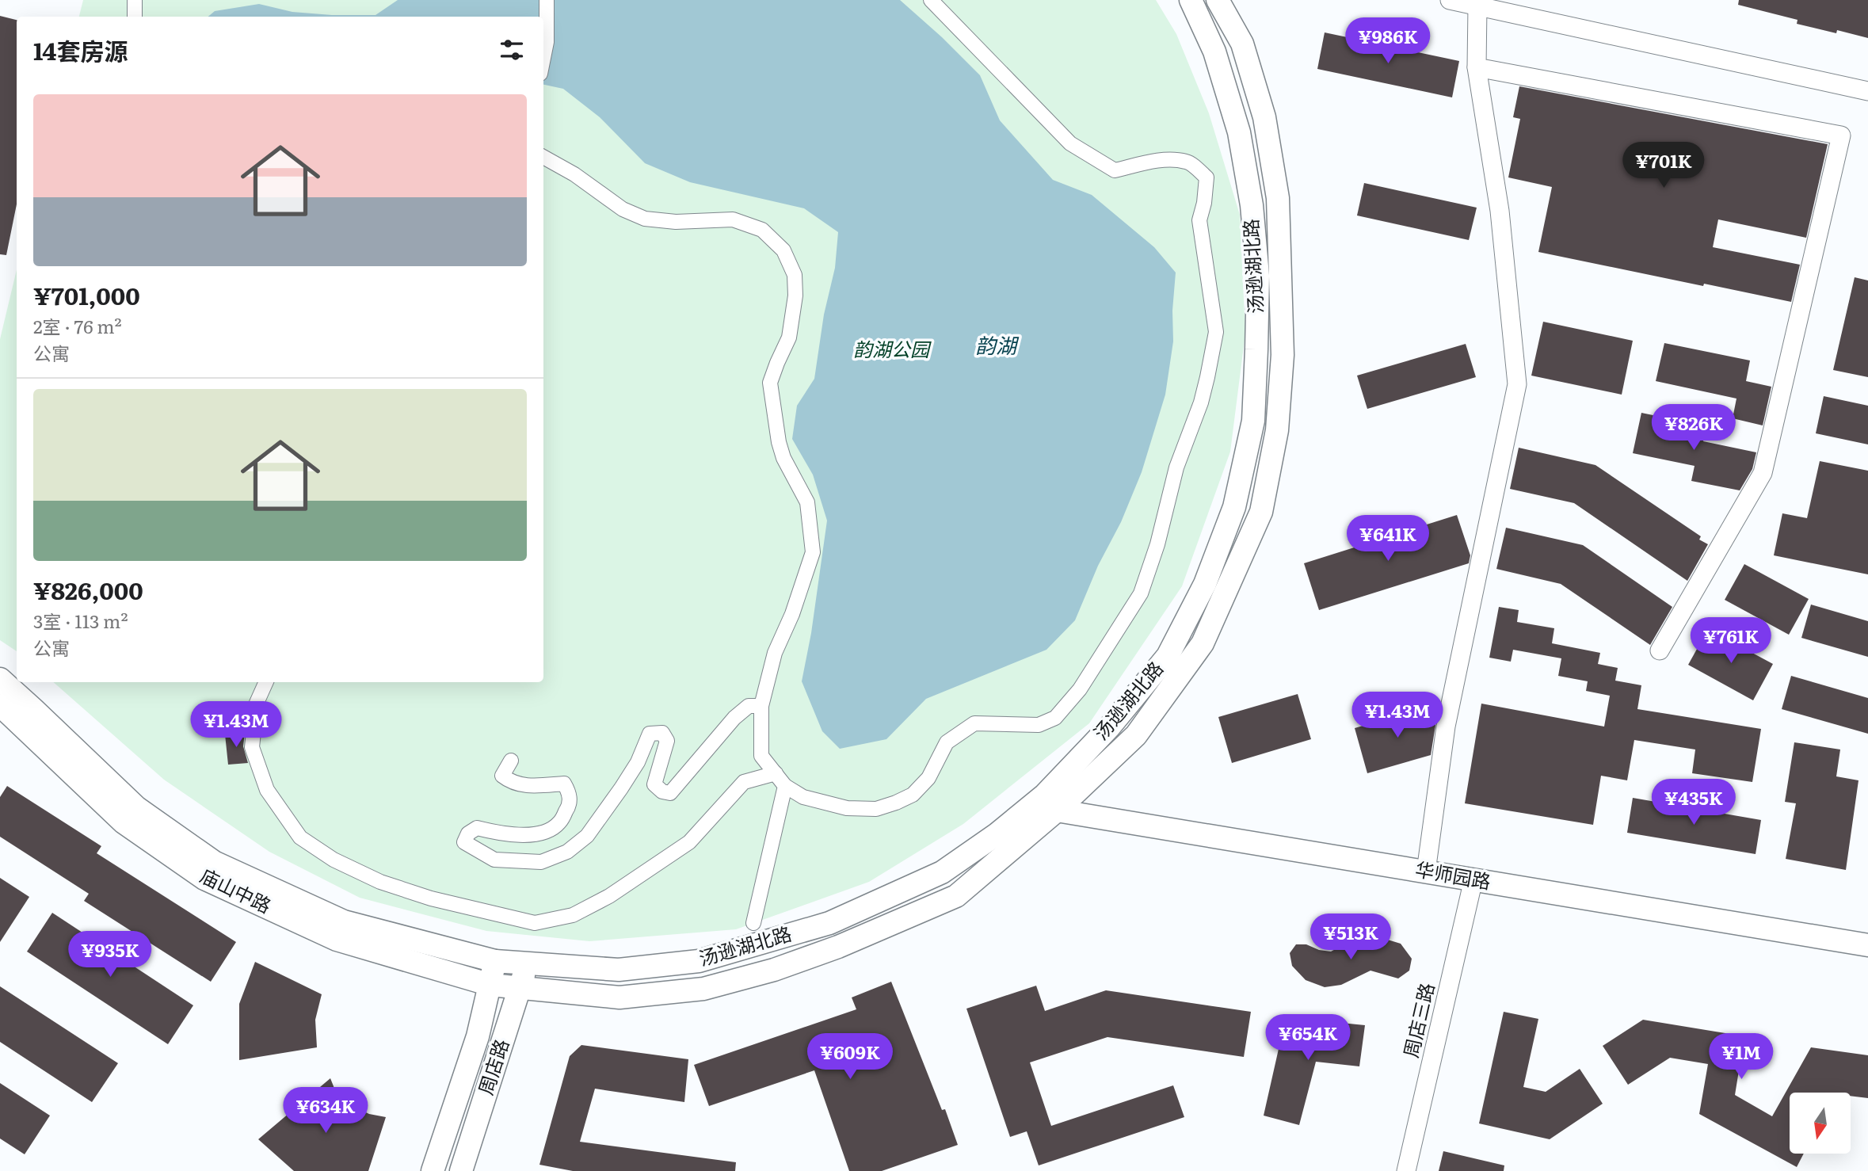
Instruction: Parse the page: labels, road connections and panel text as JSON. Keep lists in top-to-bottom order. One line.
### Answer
{"streets":{"street":["汤逊湖北路","华师园路","庙山中路","周店三路","周店路"]},"crossings":[["汤逊湖北路","华师园路"],["汤逊湖北路","庙山中路"],["汤逊湖北路","周店路"],["华师园路","周店三路"],["庙山中路","周店路"]],"water":["韵湖"],"parks":["韵湖公园"],"north":"bottom","page":{"heading":"14套房源","price":["¥986K","¥701K","¥826K","¥641K","¥761K","¥1.43M","¥1.43M","¥435K","¥513K","¥935K","¥654K","¥609K","¥1M","¥634K"],"list":[{"name":"¥701,000","note":"2室 · 76 m² · 公寓"},{"name":"¥826,000","note":"3室 · 113 m² · 公寓"}]}}
